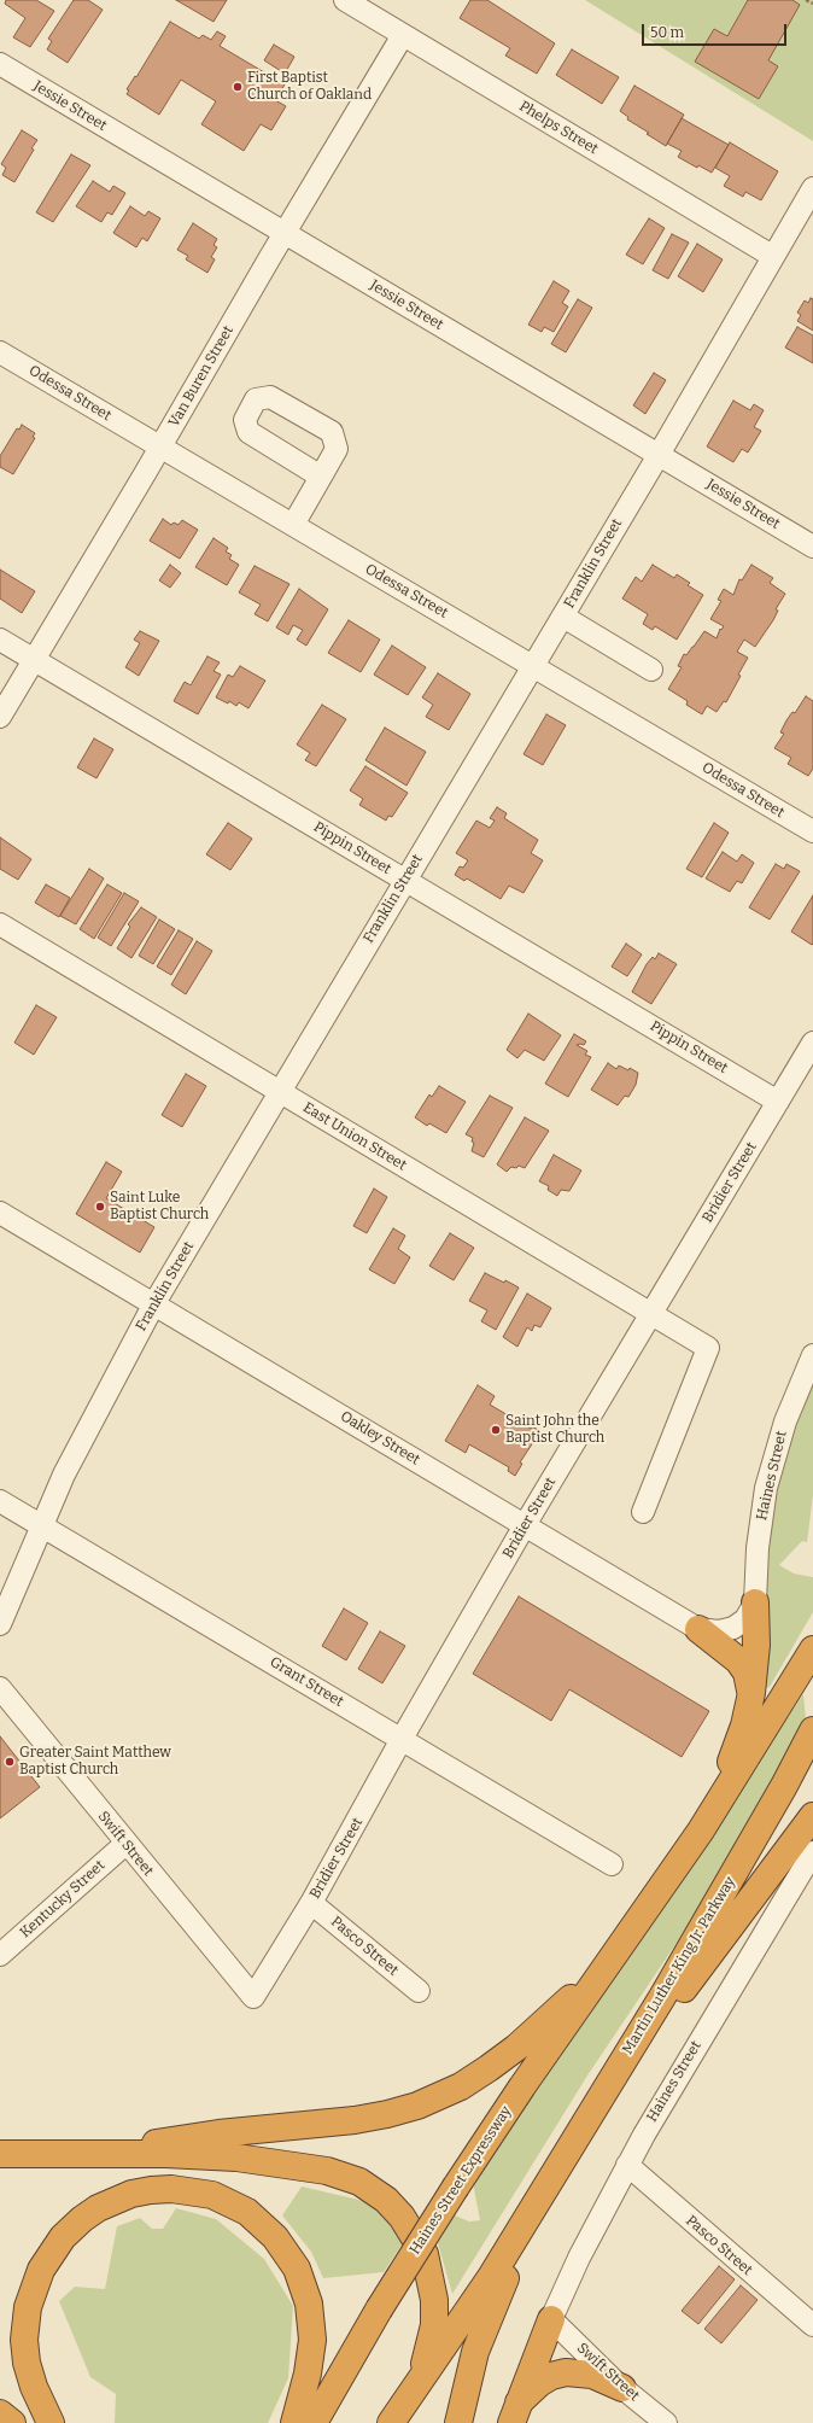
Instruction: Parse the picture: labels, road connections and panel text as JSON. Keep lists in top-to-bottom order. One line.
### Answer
{"streets":{"highway":["Martin Luther King Jr. Parkway","Haines Street Expressway"],"street":["Jessie Street","Phelps Street","Van Buren Street","Odessa Street","Franklin Street","Pippin Street","East Union Street","Bridier Street","Oakley Street","Haines Street","Grant Street","Swift Street","Kentucky Street","Pasco Street"]},"crossings":[["Jessie Street","Van Buren Street"],["Jessie Street","Franklin Street"],["Phelps Street","Van Buren Street"],["Phelps Street","Franklin Street"],["Van Buren Street","Odessa Street"],["Van Buren Street","Pippin Street"],["Odessa Street","Franklin Street"],["Franklin Street","Pippin Street"],["Franklin Street","East Union Street"],["Franklin Street","Oakley Street"],["Franklin Street","Grant Street"],["Pippin Street","Bridier Street"],["East Union Street","Bridier Street"],["Bridier Street","Oakley Street"],["Bridier Street","Grant Street"],["Bridier Street","Swift Street"],["Bridier Street","Pasco Street"],["Oakley Street","Haines Street"],["Haines Street","Swift Street"],["Haines Street","Pasco Street"],["Swift Street","Kentucky Street"]],"places":["First Baptist Church of Oakland","Saint Luke Baptist Church","Saint John the Baptist Church","Greater Saint Matthew Baptist Church"],"scale_bar":"50 m"}
